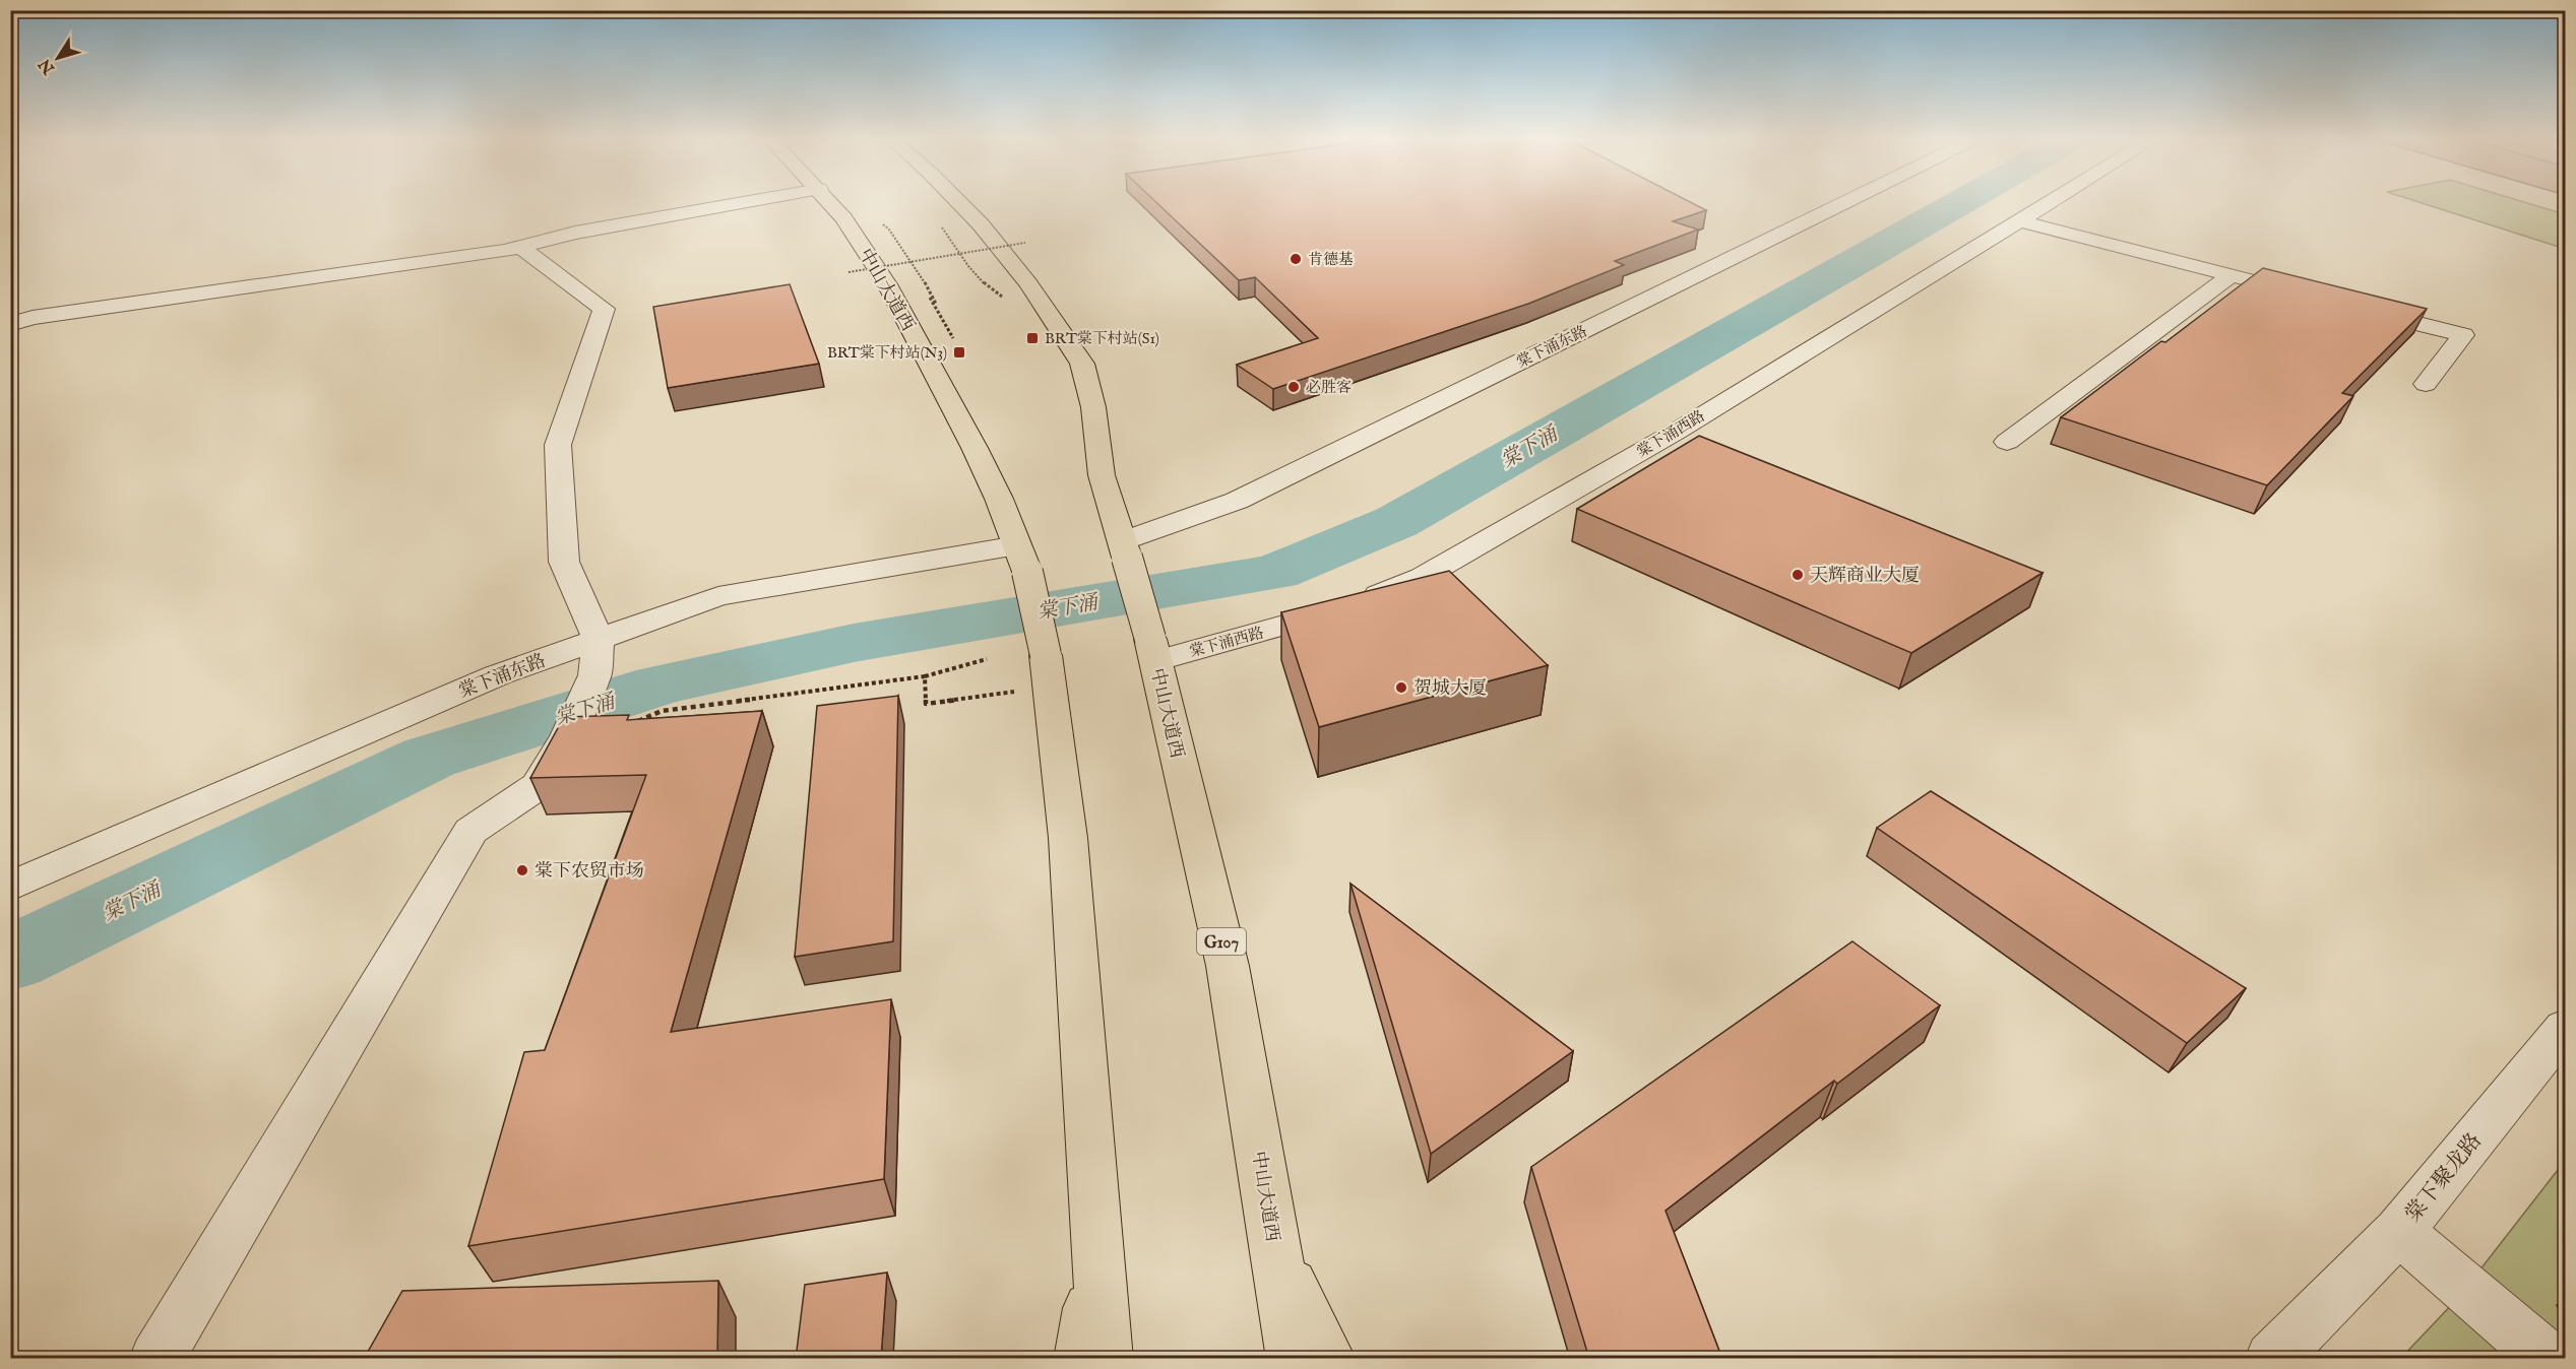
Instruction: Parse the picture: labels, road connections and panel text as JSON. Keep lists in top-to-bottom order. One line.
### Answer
{"streets":{"highway":["中山大道西","G107"],"street":["棠下涌东路","棠下涌西路","棠下聚龙路"]},"crossings":[["中山大道西","棠下涌东路"],["中山大道西","棠下涌西路"]],"water":["棠下涌"],"places":{"other":["肯德基","必胜客","天辉商业大厦","贺城大厦","棠下农贸市场"],"transit":["BRT棠下村站(S1)","BRT棠下村站(N3)"]},"north":"bottom left"}
